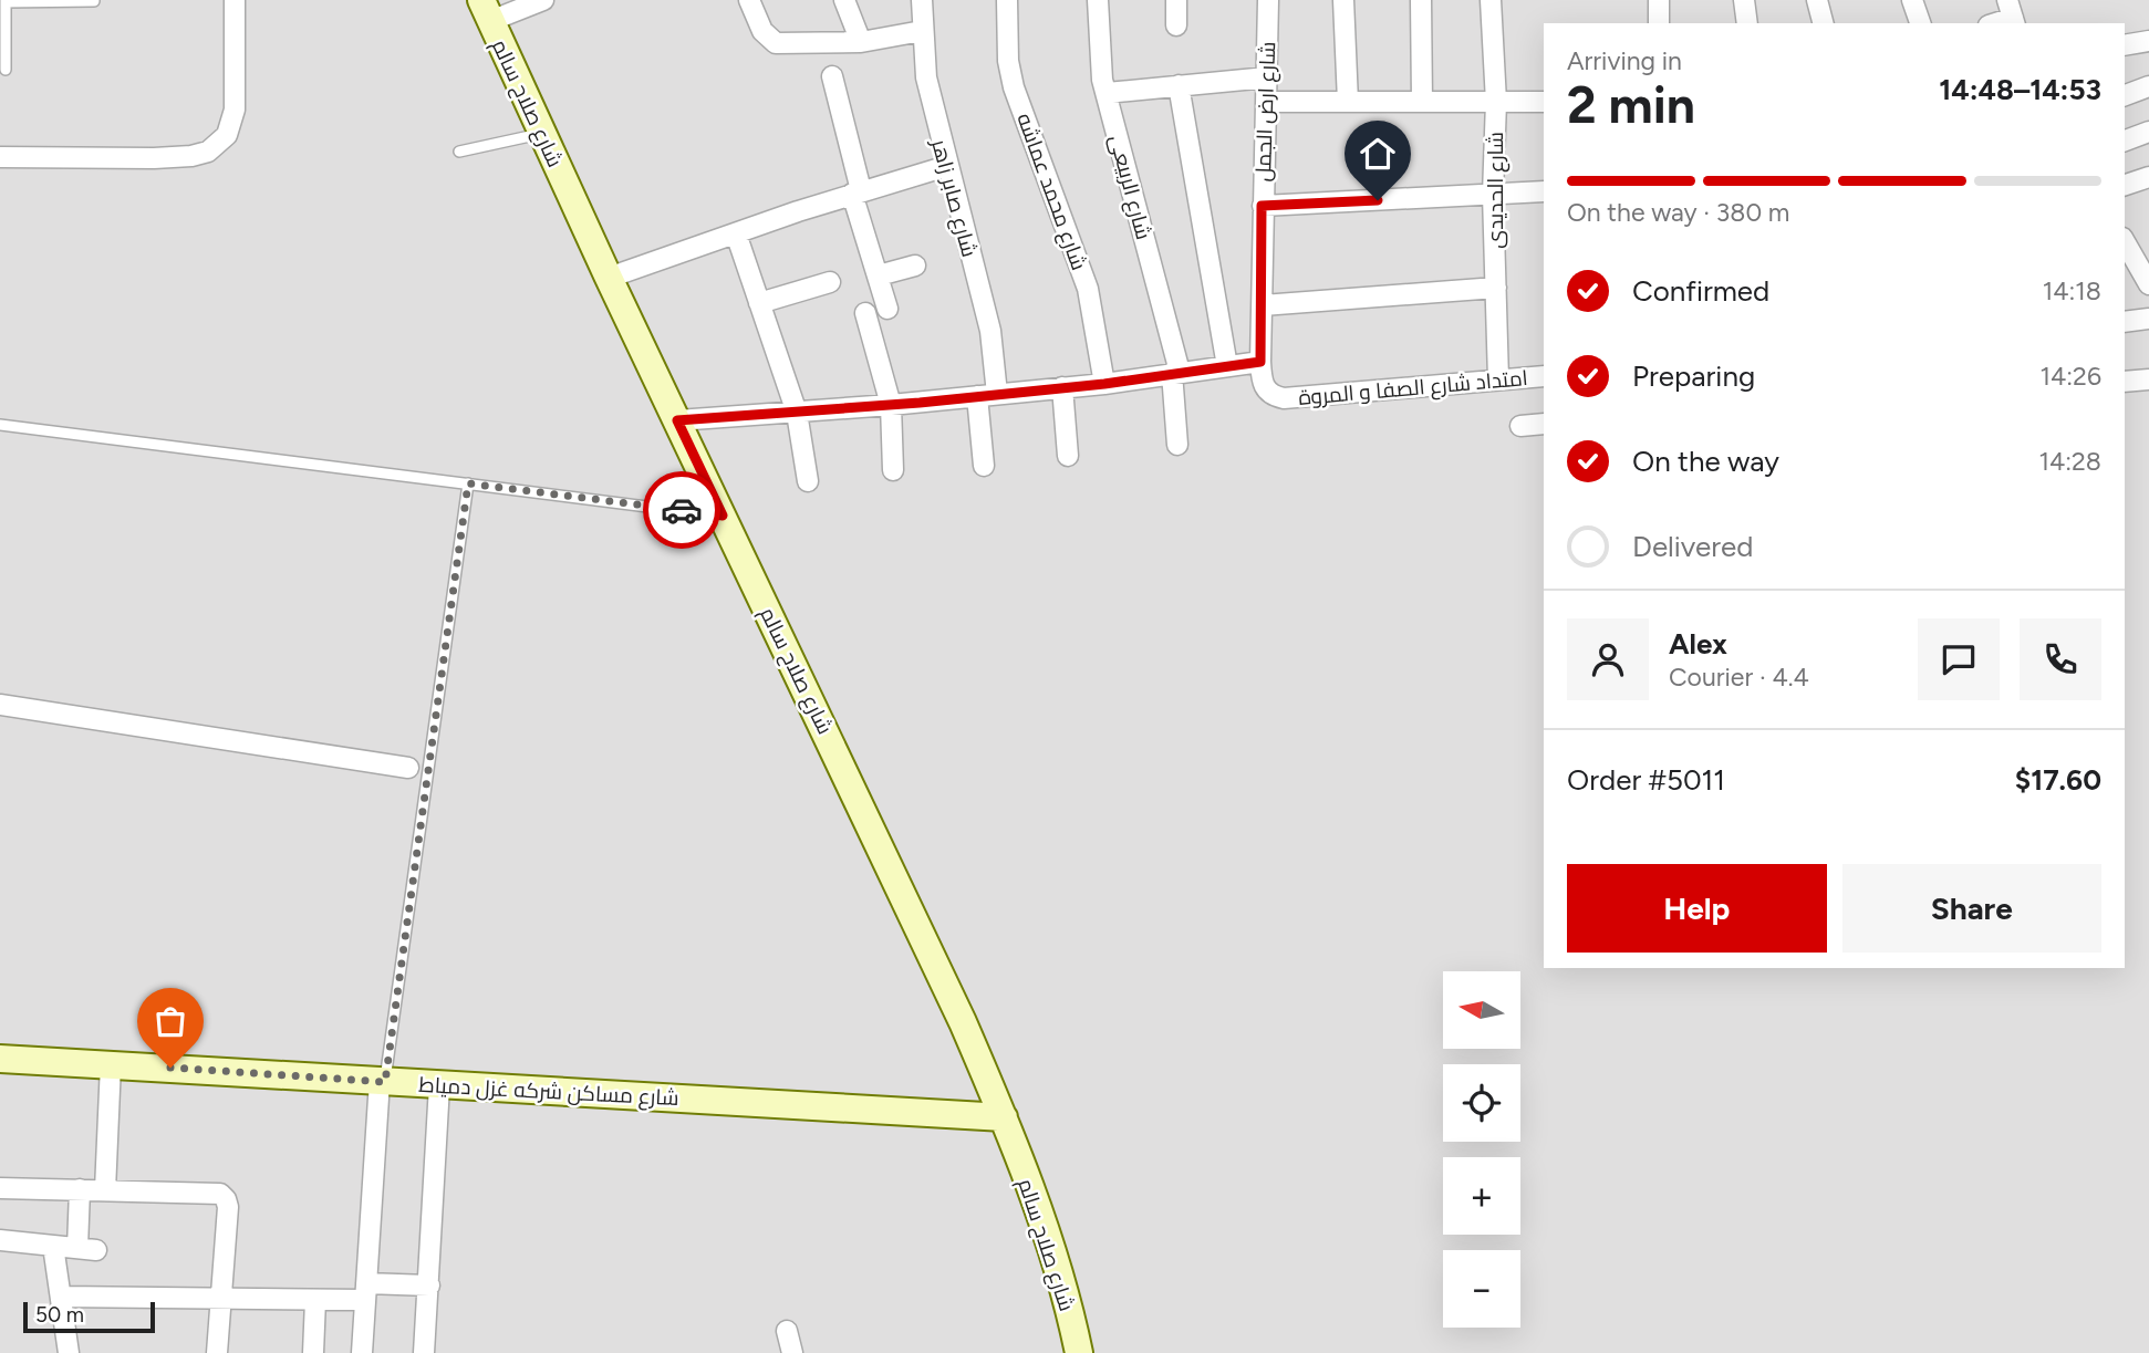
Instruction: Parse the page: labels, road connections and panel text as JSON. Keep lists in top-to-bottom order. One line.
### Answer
{"streets":{"street":["شارع صلاح سالم","شارع ارض الجمل","شارع الربيعى","شارع الحديدى","شارع محمد عماشه","شارع صابر زاهر","امتداد شارع الصفا و المروة","شارع مساكن شركه غزل دمياط"]},"crossings":[["شارع صلاح سالم","شارع مساكن شركه غزل دمياط"],["شارع ارض الجمل","امتداد شارع الصفا و المروة"],["شارع الحديدى","امتداد شارع الصفا و المروة"]],"scale_bar":"50 m","north":"left","page":{"heading":["2 min","Arriving in","14:48–14:53"],"panel":["Alex","Courier · 4.4","Order #5011","$17.60"],"bar":"On the way · 380 m","list":[["Confirmed","14:18"],["Preparing","14:26"],["On the way","14:28"],"Delivered"],"buttons":["Help","Share"],"map_buttons":["+","−"],"scale":"50 m"}}
